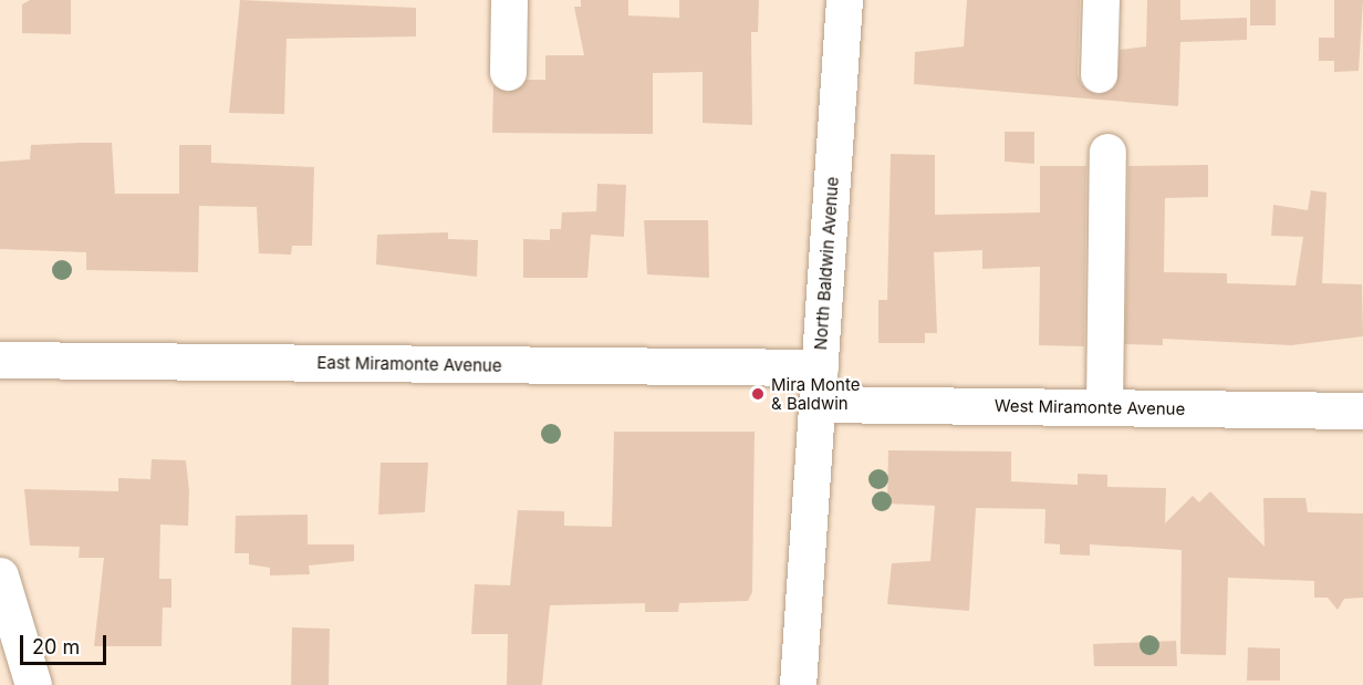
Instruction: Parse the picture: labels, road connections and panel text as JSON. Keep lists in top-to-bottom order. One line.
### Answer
{"streets":{"street":["North Baldwin Avenue","East Miramonte Avenue","West Miramonte Avenue"]},"crossings":[["North Baldwin Avenue","East Miramonte Avenue"],["North Baldwin Avenue","West Miramonte Avenue"]],"places":["Mira Monte & Baldwin"],"scale_bar":"20 m"}
